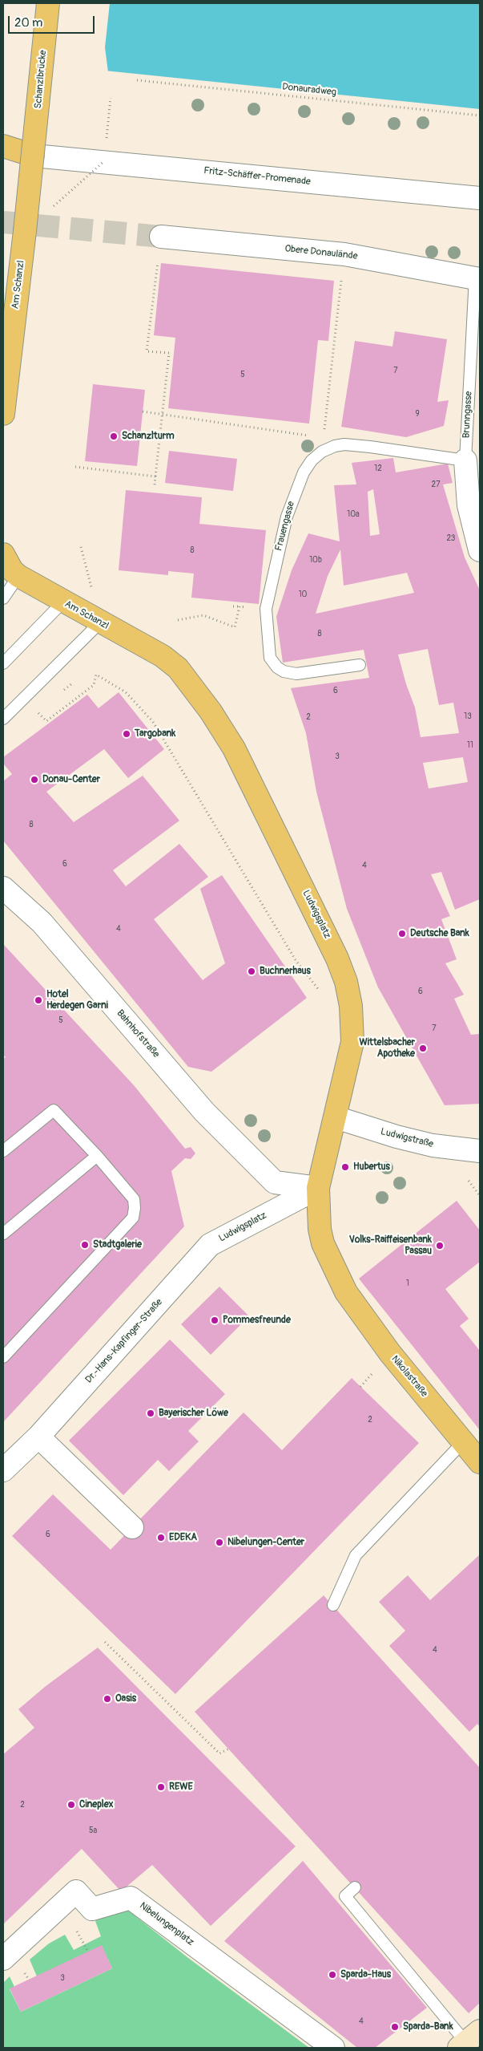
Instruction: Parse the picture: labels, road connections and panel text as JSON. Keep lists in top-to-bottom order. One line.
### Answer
{"streets":{"main road":["Schanzlbrücke","Am Schanzl","Ludwigsplatz","Nikolastraße"],"street":["Fritz-Schäffer-Promenade","Obere Donaulände","Brunngasse","Bahnhofstraße","Ludwigstraße","Dr.-Hans-Kapfinger-Straße","Nibelungenplatz"],"lane":["Frauengasse"],"path":["Donauradweg"]},"crossings":[["Schanzlbrücke","Fritz-Schäffer-Promenade"],["Schanzlbrücke","Am Schanzl"],["Fritz-Schäffer-Promenade","Am Schanzl"],["Obere Donaulände","Brunngasse"],["Am Schanzl","Ludwigsplatz"],["Brunngasse","Frauengasse"],["Ludwigsplatz","Bahnhofstraße"],["Ludwigsplatz","Ludwigstraße"],["Ludwigsplatz","Dr.-Hans-Kapfinger-Straße"],["Ludwigsplatz","Nikolastraße"]],"places":["Schanzlturm","Targobank","Donau-Center","Deutsche Bank","Buchnerhaus","Hotel Herdegen Garni","Wittelsbacher Apotheke","Hubertus","Stadtgalerie","Volks-Raiffeisenbank Passau","Pommesfreunde","Bayerischer Löwe","EDEKA","Nibelungen-Center","Oasis","REWE","Cineplex","Sparda-Haus","Sparda-Bank"],"house_numbers":["7","5","9","12","27","10a","23","8","10b","10","8","6","13","2","11","3","8","6","4","4","6","5","7","1","2","6","4","2","5a","3","4"],"scale_bar":"20 m"}
